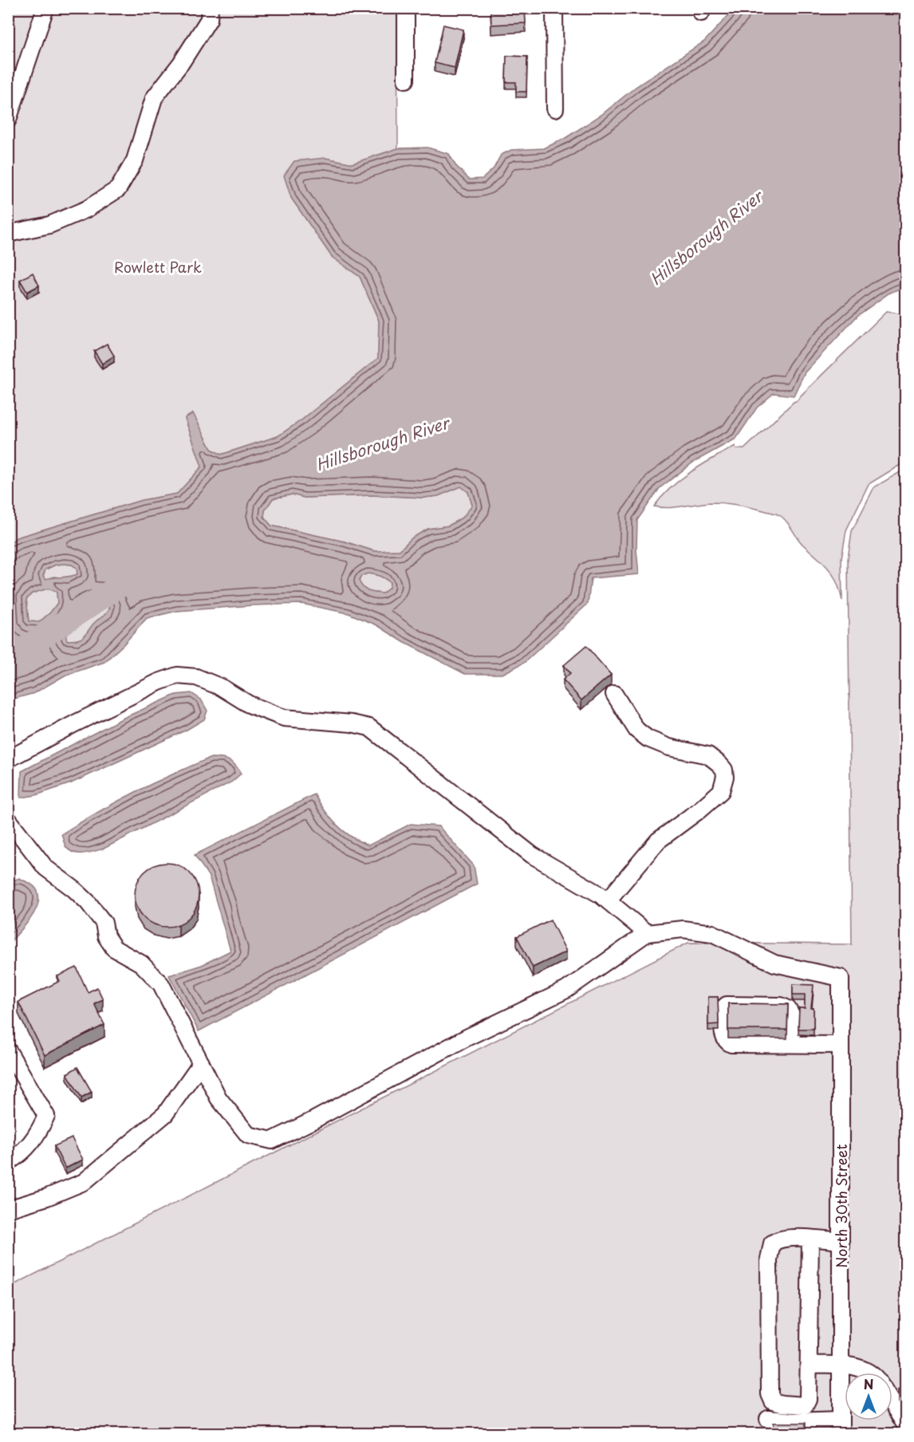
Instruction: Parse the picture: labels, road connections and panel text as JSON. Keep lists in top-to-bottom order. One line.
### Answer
{"streets":{"street":["North 30th Street"]},"water":["Hillsborough River"],"parks":["Rowlett Park"],"north":"top"}
